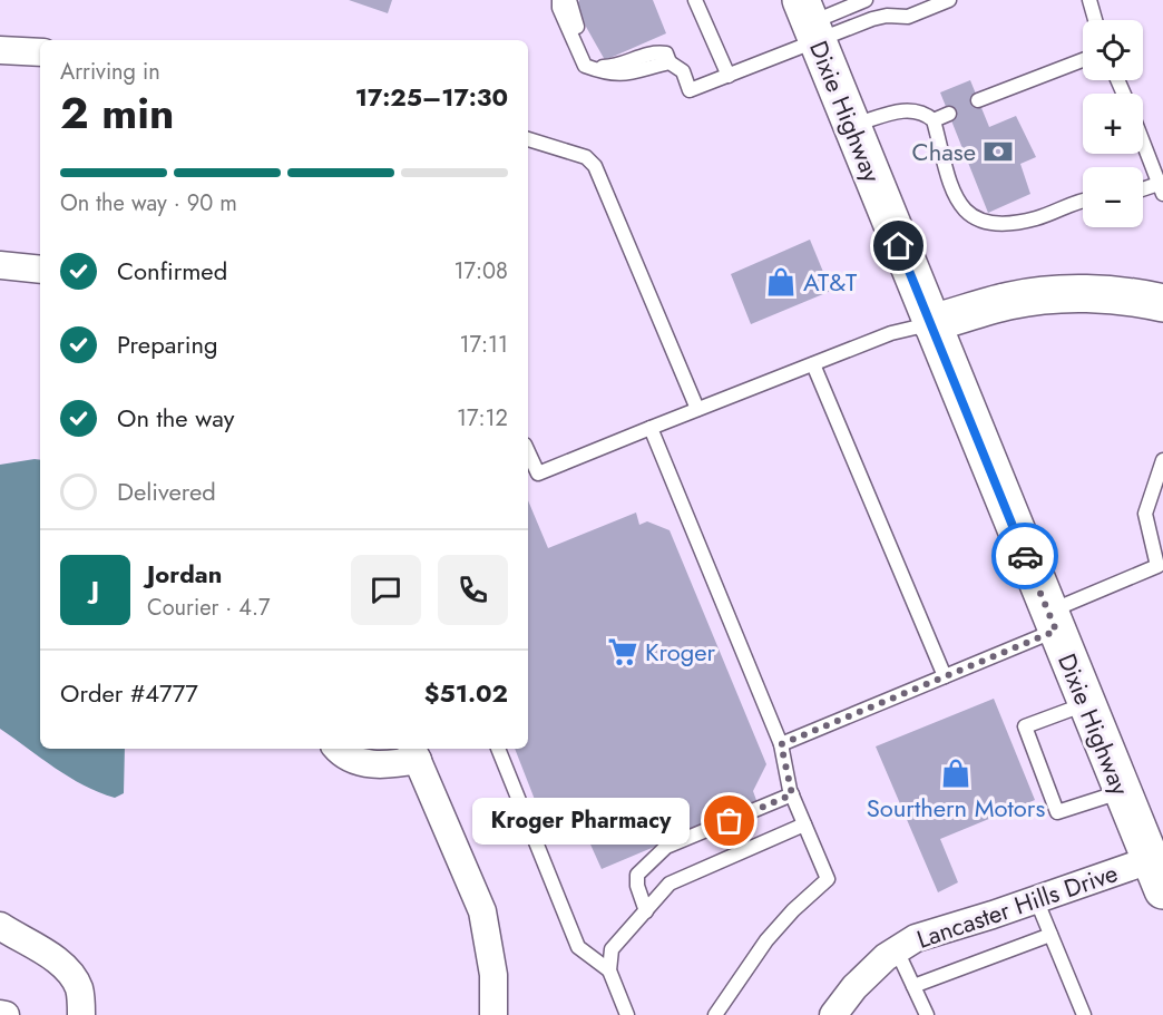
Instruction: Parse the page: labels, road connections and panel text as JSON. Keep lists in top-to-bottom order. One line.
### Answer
{"streets":{"main road":["Dixie Highway"],"street":["Lancaster Hills Drive"]},"crossings":[["Dixie Highway","Lancaster Hills Drive"]],"places":{"bank":["Chase"],"shop":["AT&T","Sourthern Motors"],"supermarket":["Kroger"],"other":["Kroger Pharmacy"]},"page":{"map_buttons":["+","−"],"heading":["2 min","Arriving in","17:25–17:30"],"panel":["Jordan","Courier · 4.7","Order #4777","$51.02"],"bar":"On the way · 90 m","list":[["Confirmed","17:08"],["Preparing","17:11"],["On the way","17:12"],"Delivered"],"round":"J","bubble":"Kroger Pharmacy"}}
